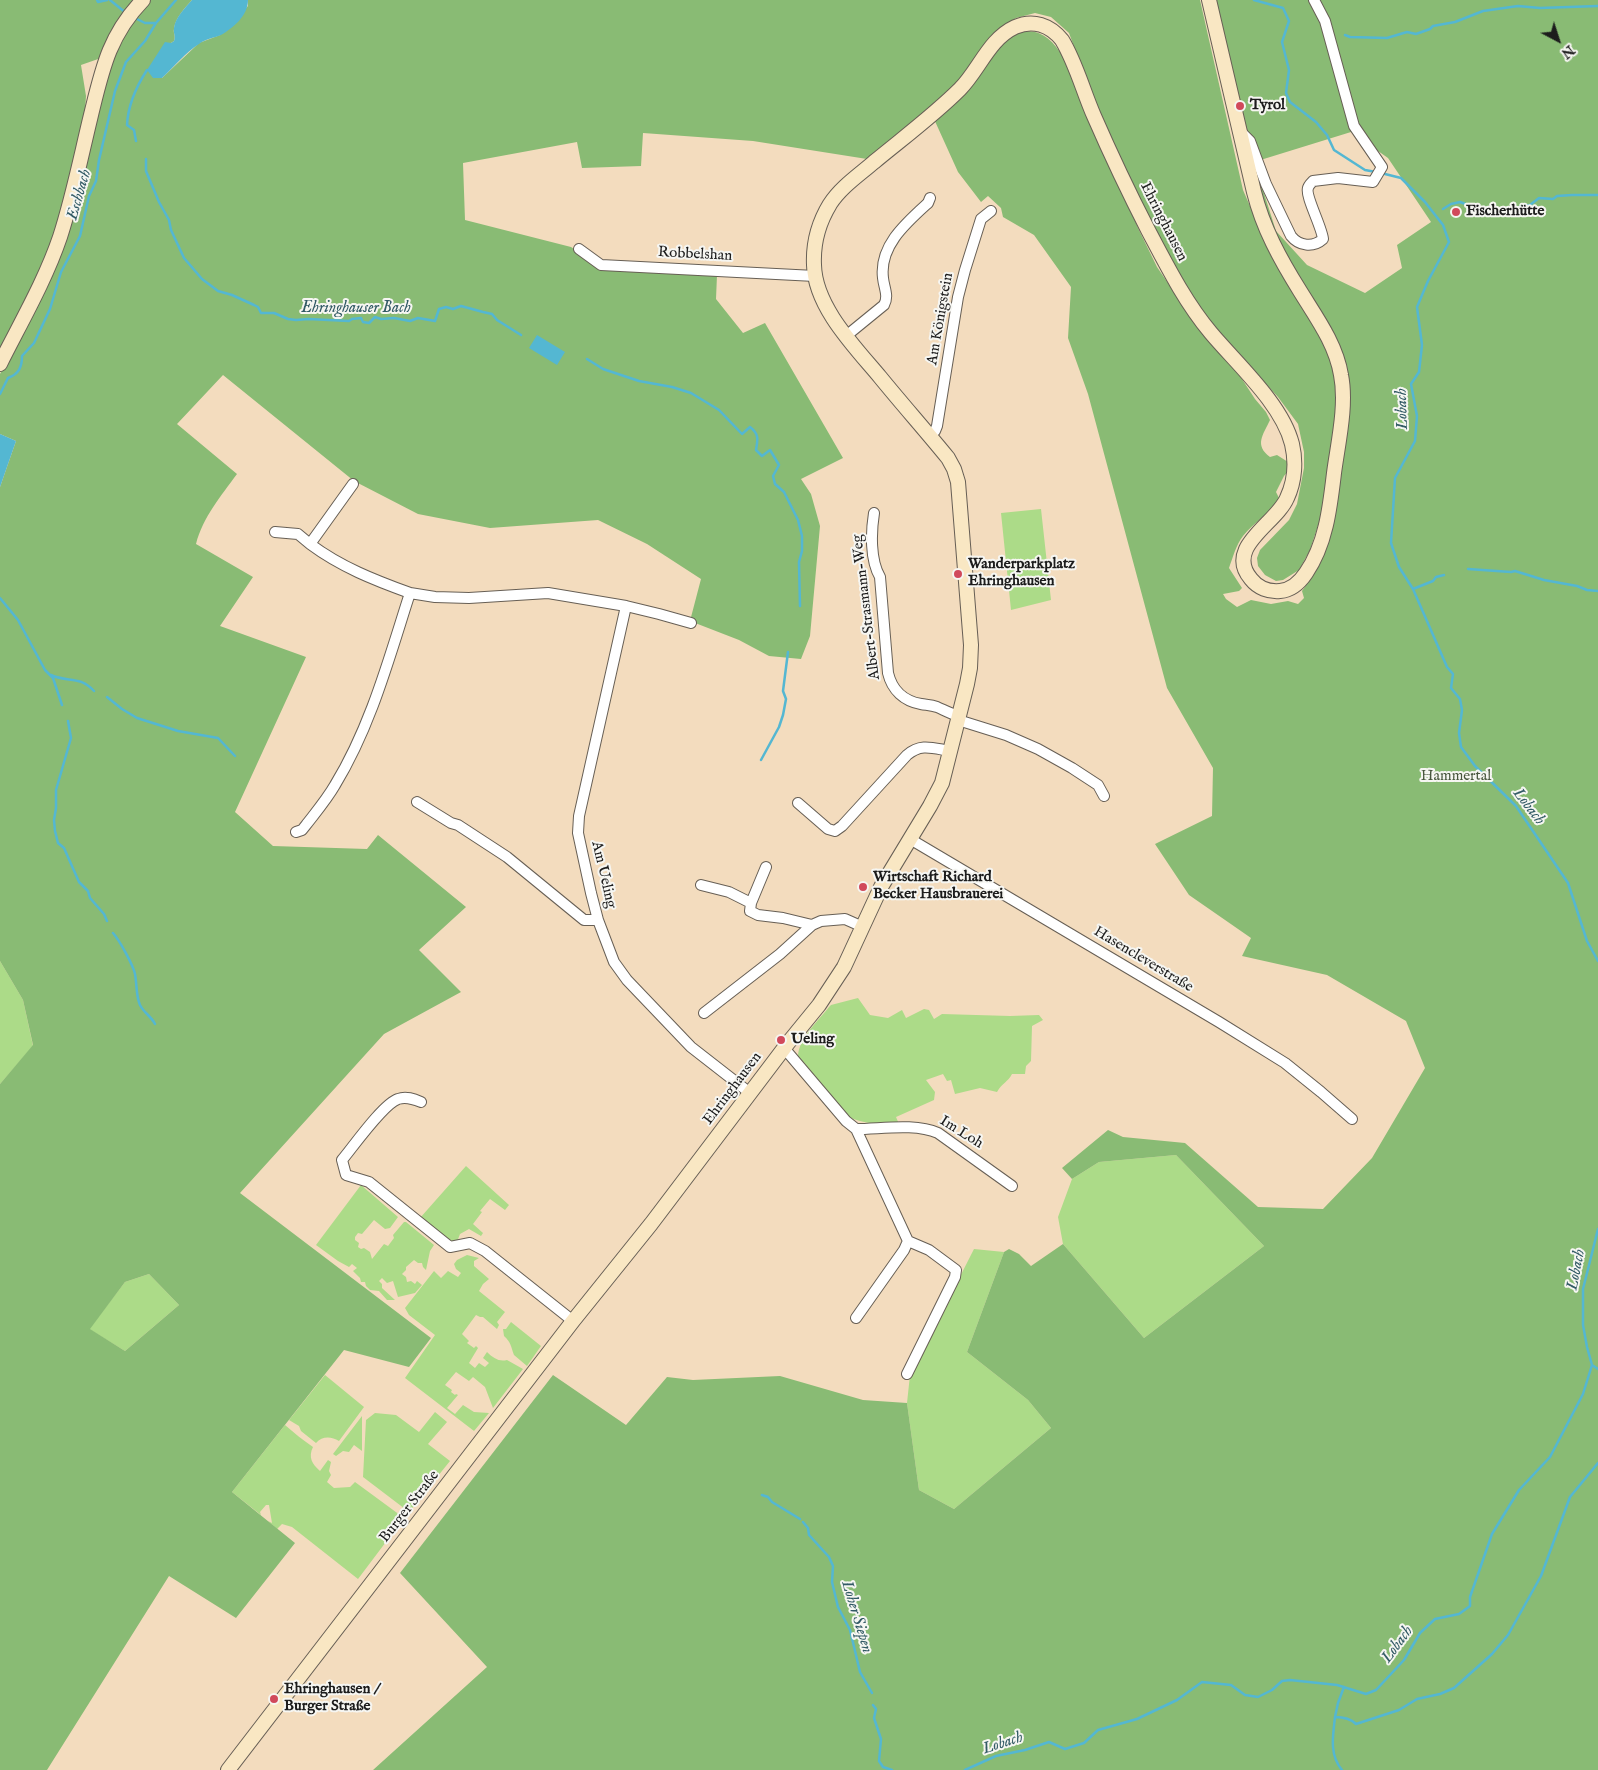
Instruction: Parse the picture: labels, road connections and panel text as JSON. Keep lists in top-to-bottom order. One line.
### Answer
{"streets":{"main road":["Ehringhausen","Burger Straße"],"street":["Robbelshan","Am Königstein","Albert-Strasmann-Weg","Am Ueling","Hasencleverstraße","Im Loh"]},"crossings":[["Ehringhausen","Robbelshan"],["Ehringhausen","Am Königstein"],["Ehringhausen","Albert-Strasmann-Weg"],["Ehringhausen","Am Ueling"],["Ehringhausen","Hasencleverstraße"],["Ehringhausen","Burger Straße"]],"water":["Eschbach","Ehringhauser Bach","Lobach","Loher Siepen"],"parks":["Hammertal"],"places":["Tyrol","Fischerhütte","Wanderparkplatz Ehringhausen","Wirtschaft Richard Becker Hausbrauerei","Ueling","Ehringhausen / Burger Straße"],"north":"bottom right"}
